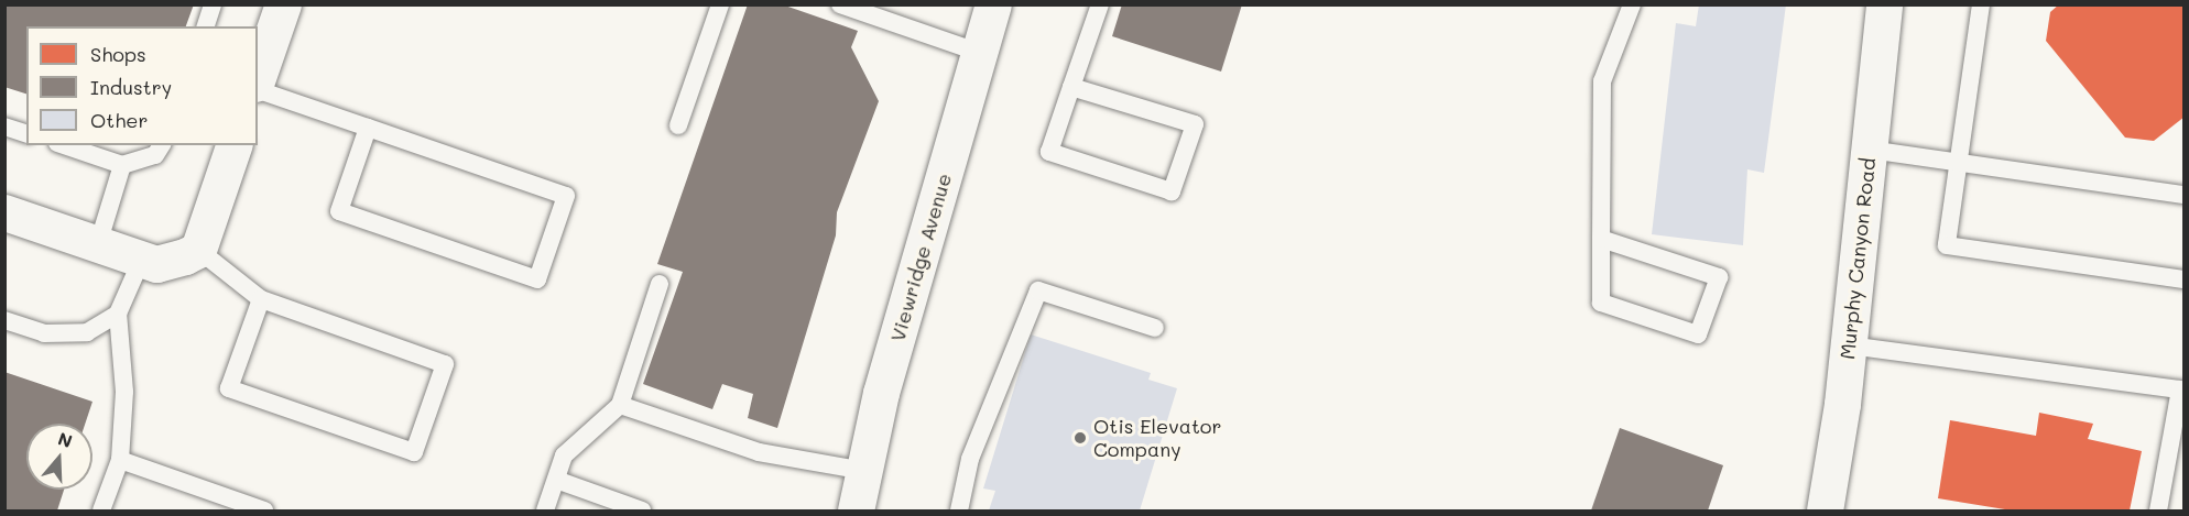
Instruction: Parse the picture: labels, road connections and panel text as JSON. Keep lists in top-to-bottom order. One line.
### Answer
{"streets":{"street":["Viewridge Avenue","Murphy Canyon Road"]},"places":["Otis Elevator Company"],"legend":["Shops","Industry","Other"],"north":"top"}
